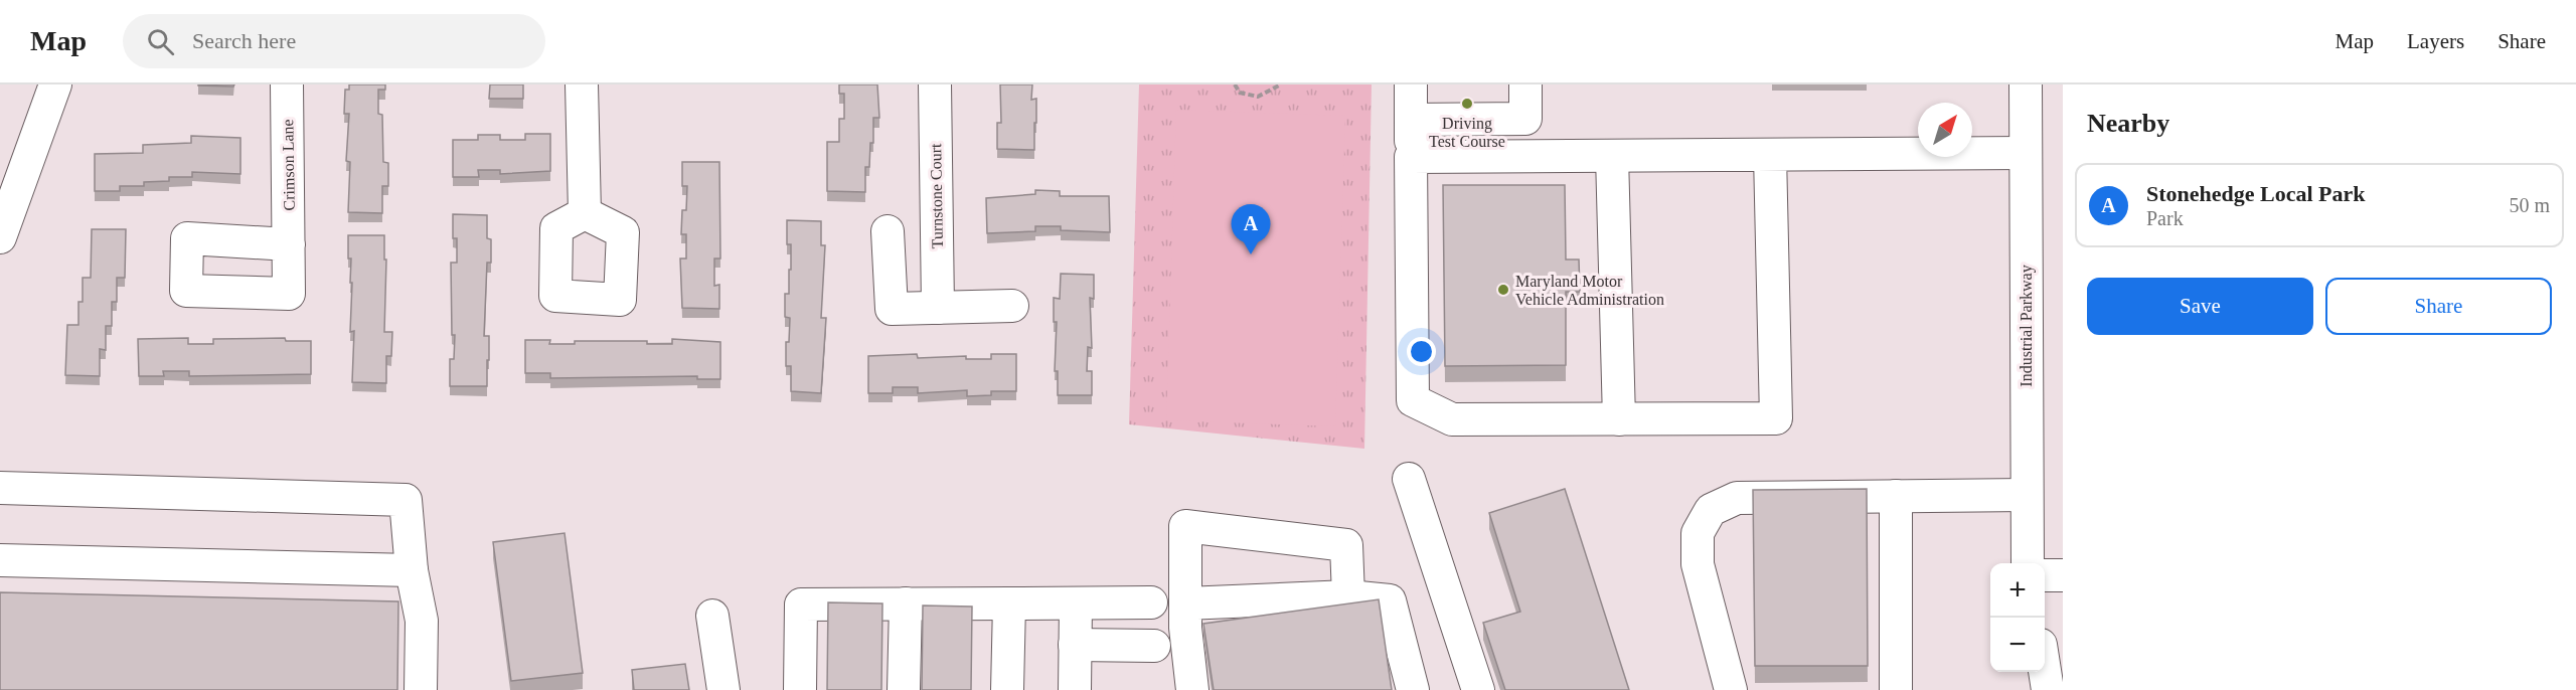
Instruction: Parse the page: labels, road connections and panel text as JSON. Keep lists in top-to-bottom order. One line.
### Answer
{"streets":{"street":["Crimson Lane","Turnstone Court","Industrial Parkway"]},"places":["Driving Test Course","Maryland Motor Vehicle Administration"],"north":"top right","page":{"header":"Map","search":"Search here","nav":["Map","Layers","Share"],"heading":"Nearby","list":[{"mark":"A","name":"Stonehedge Local Park","note":"Park","value":"50 m"}],"pins":"A","buttons":["Save","Share"],"map_buttons":["+","−"]}}
